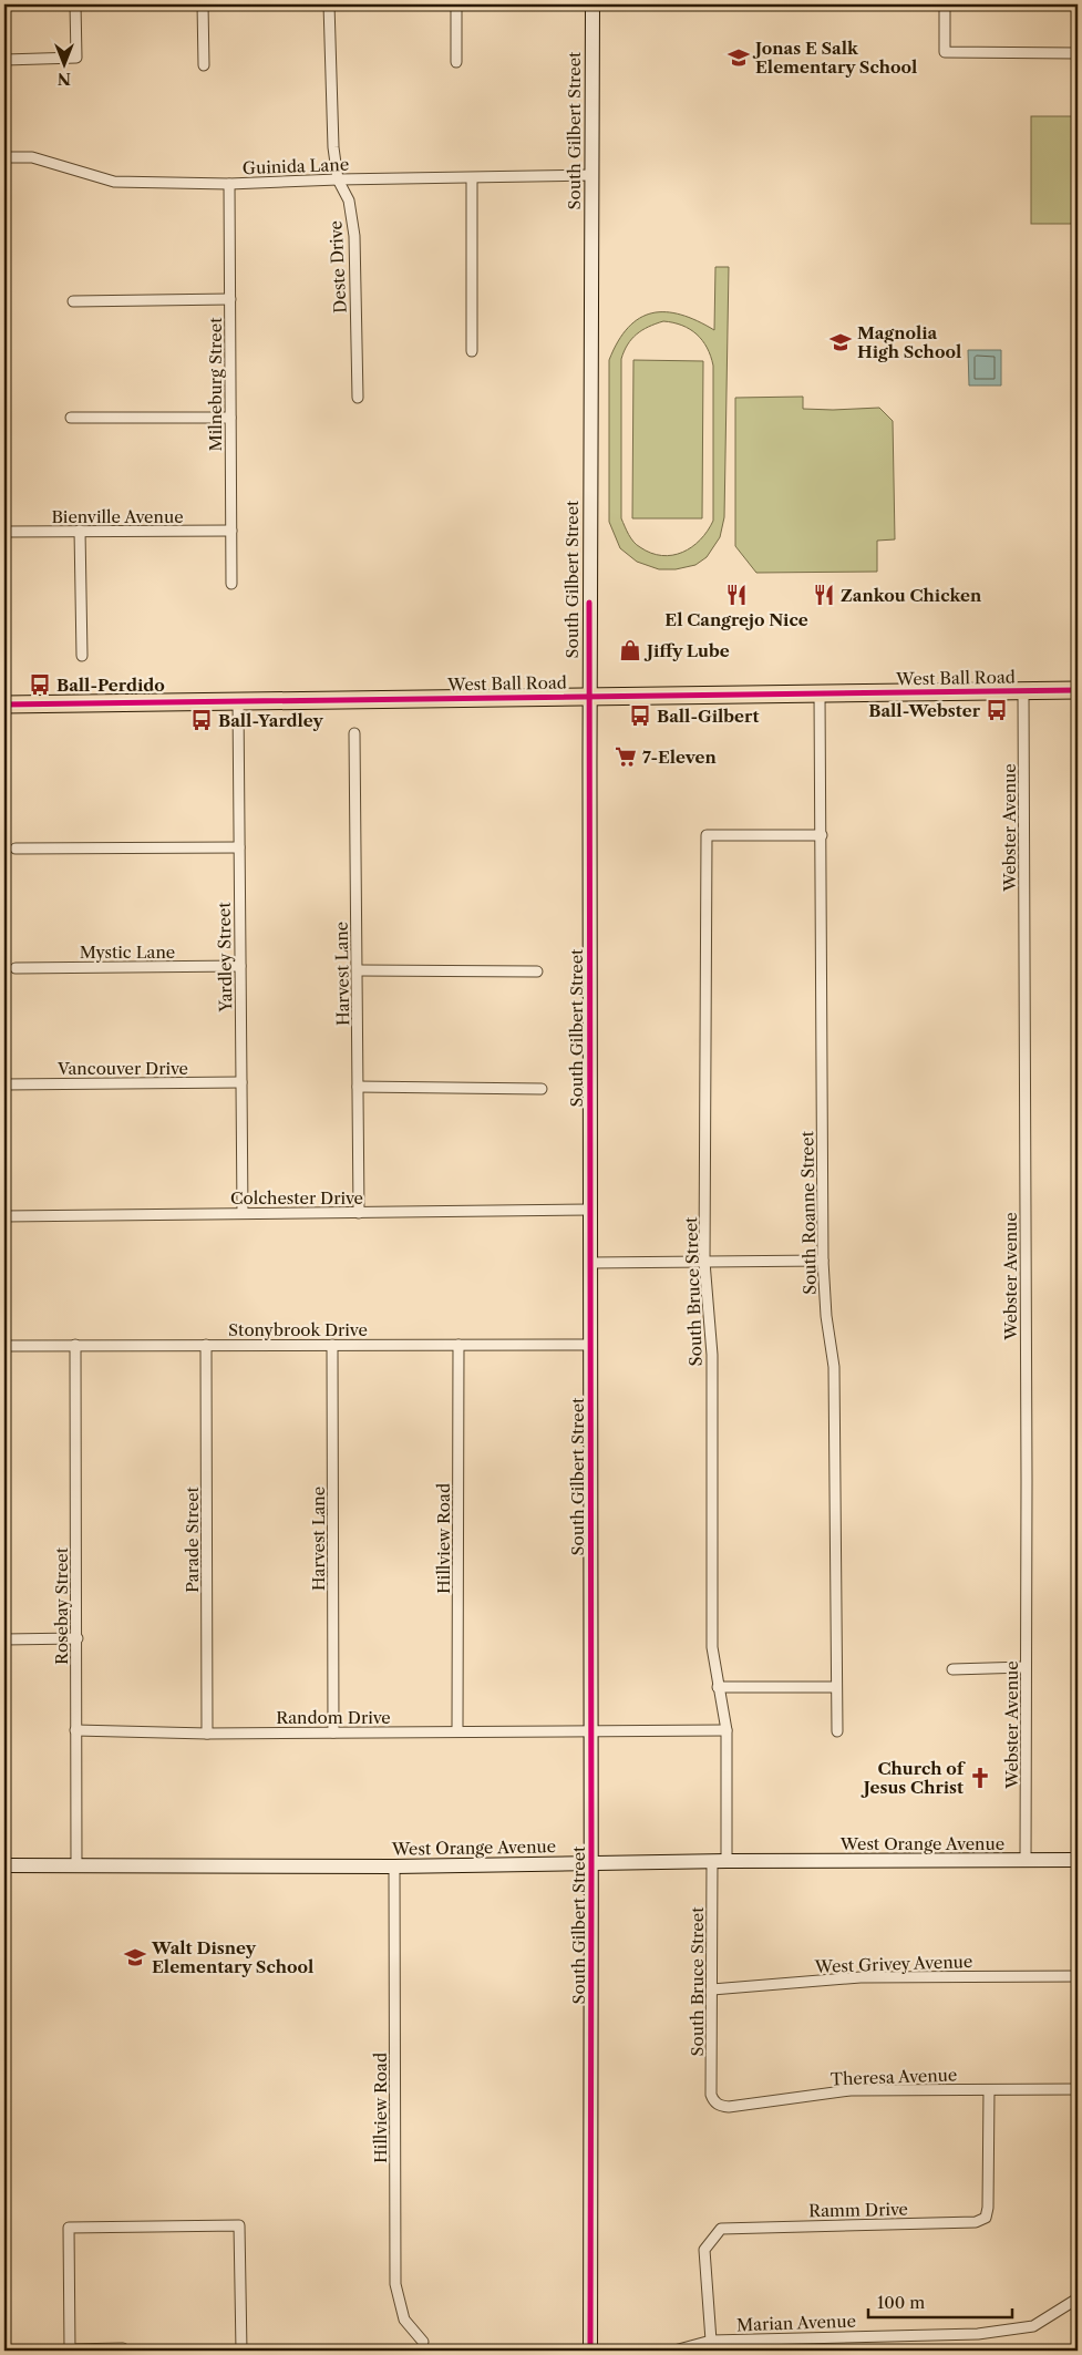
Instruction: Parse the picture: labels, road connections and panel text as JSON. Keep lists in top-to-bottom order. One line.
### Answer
{"streets":{"main road":["West Ball Road"],"street":["South Gilbert Street","Guinida Lane","Deste Drive","Milneburg Street","Bienville Avenue","Webster Avenue","Mystic Lane","Yardley Street","Harvest Lane","Vancouver Drive","Colchester Drive","South Roanne Street","South Bruce Street","Stonybrook Drive","Hillview Road","Parade Street","Rosebay Street","Random Drive","West Orange Avenue","West Grivey Avenue","Theresa Avenue","Ramm Drive","Marian Avenue"]},"crossings":[["South Gilbert Street","Guinida Lane"],["South Gilbert Street","West Ball Road"],["South Gilbert Street","Colchester Drive"],["South Gilbert Street","Stonybrook Drive"],["South Gilbert Street","Random Drive"],["South Gilbert Street","West Orange Avenue"],["Guinida Lane","Deste Drive"],["Guinida Lane","Milneburg Street"],["Milneburg Street","Bienville Avenue"],["West Ball Road","Webster Avenue"],["West Ball Road","Yardley Street"],["West Ball Road","South Roanne Street"],["Webster Avenue","West Orange Avenue"],["Mystic Lane","Yardley Street"],["Yardley Street","Vancouver Drive"],["Yardley Street","Colchester Drive"],["Harvest Lane","Colchester Drive"],["Harvest Lane","Stonybrook Drive"],["Harvest Lane","Random Drive"],["South Roanne Street","South Bruce Street"],["South Bruce Street","Random Drive"],["South Bruce Street","West Orange Avenue"],["South Bruce Street","West Grivey Avenue"],["South Bruce Street","Theresa Avenue"],["Stonybrook Drive","Hillview Road"],["Stonybrook Drive","Parade Street"],["Stonybrook Drive","Rosebay Street"],["Hillview Road","Random Drive"],["Hillview Road","West Orange Avenue"],["Parade Street","Random Drive"],["Rosebay Street","Random Drive"],["Rosebay Street","West Orange Avenue"],["Theresa Avenue","Ramm Drive"],["Ramm Drive","Marian Avenue"]],"places":{"school or university":["Jonas E Salk Elementary School","Magnolia High School","Walt Disney Elementary School"],"restaurant":["El Cangrejo Nice","Zankou Chicken"],"shop":["Jiffy Lube"],"bus stop":["Ball-Perdido","Ball-Webster","Ball-Gilbert","Ball-Yardley"],"supermarket":["7-Eleven"],"church":["Church of Jesus Christ"]},"scale_bar":"100 m","north":"bottom"}
